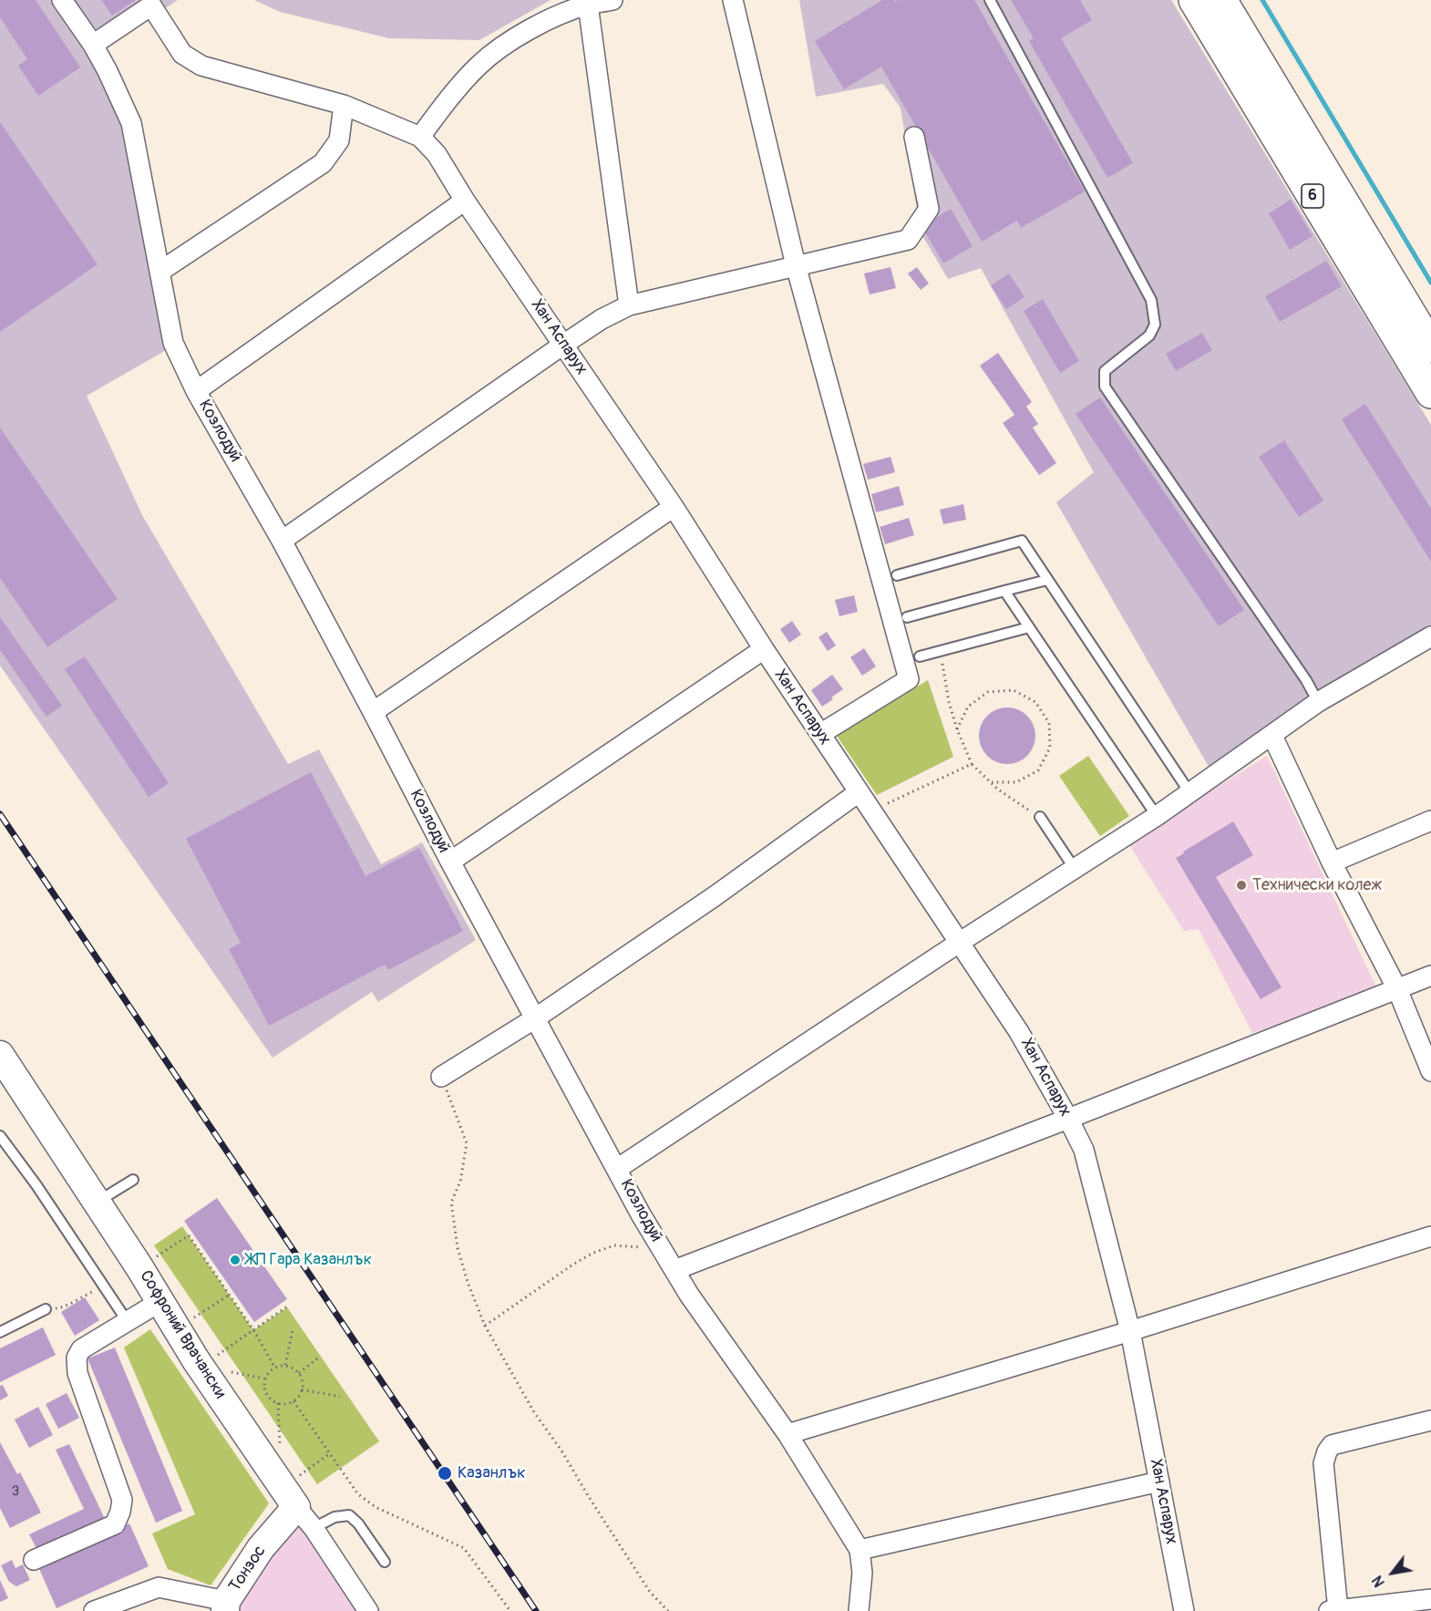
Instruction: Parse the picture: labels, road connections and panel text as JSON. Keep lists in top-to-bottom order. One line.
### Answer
{"streets":{"highway":["6"],"street":["Хан Аспарух","Козлодуй","Софроний Врачански","Тонзос"]},"crossings":[["Софроний Врачански","Тонзос"]],"places":["Технически колеж","ЖП Гара Казанлък","Казанлък"],"house_numbers":["3"],"north":"bottom left"}
